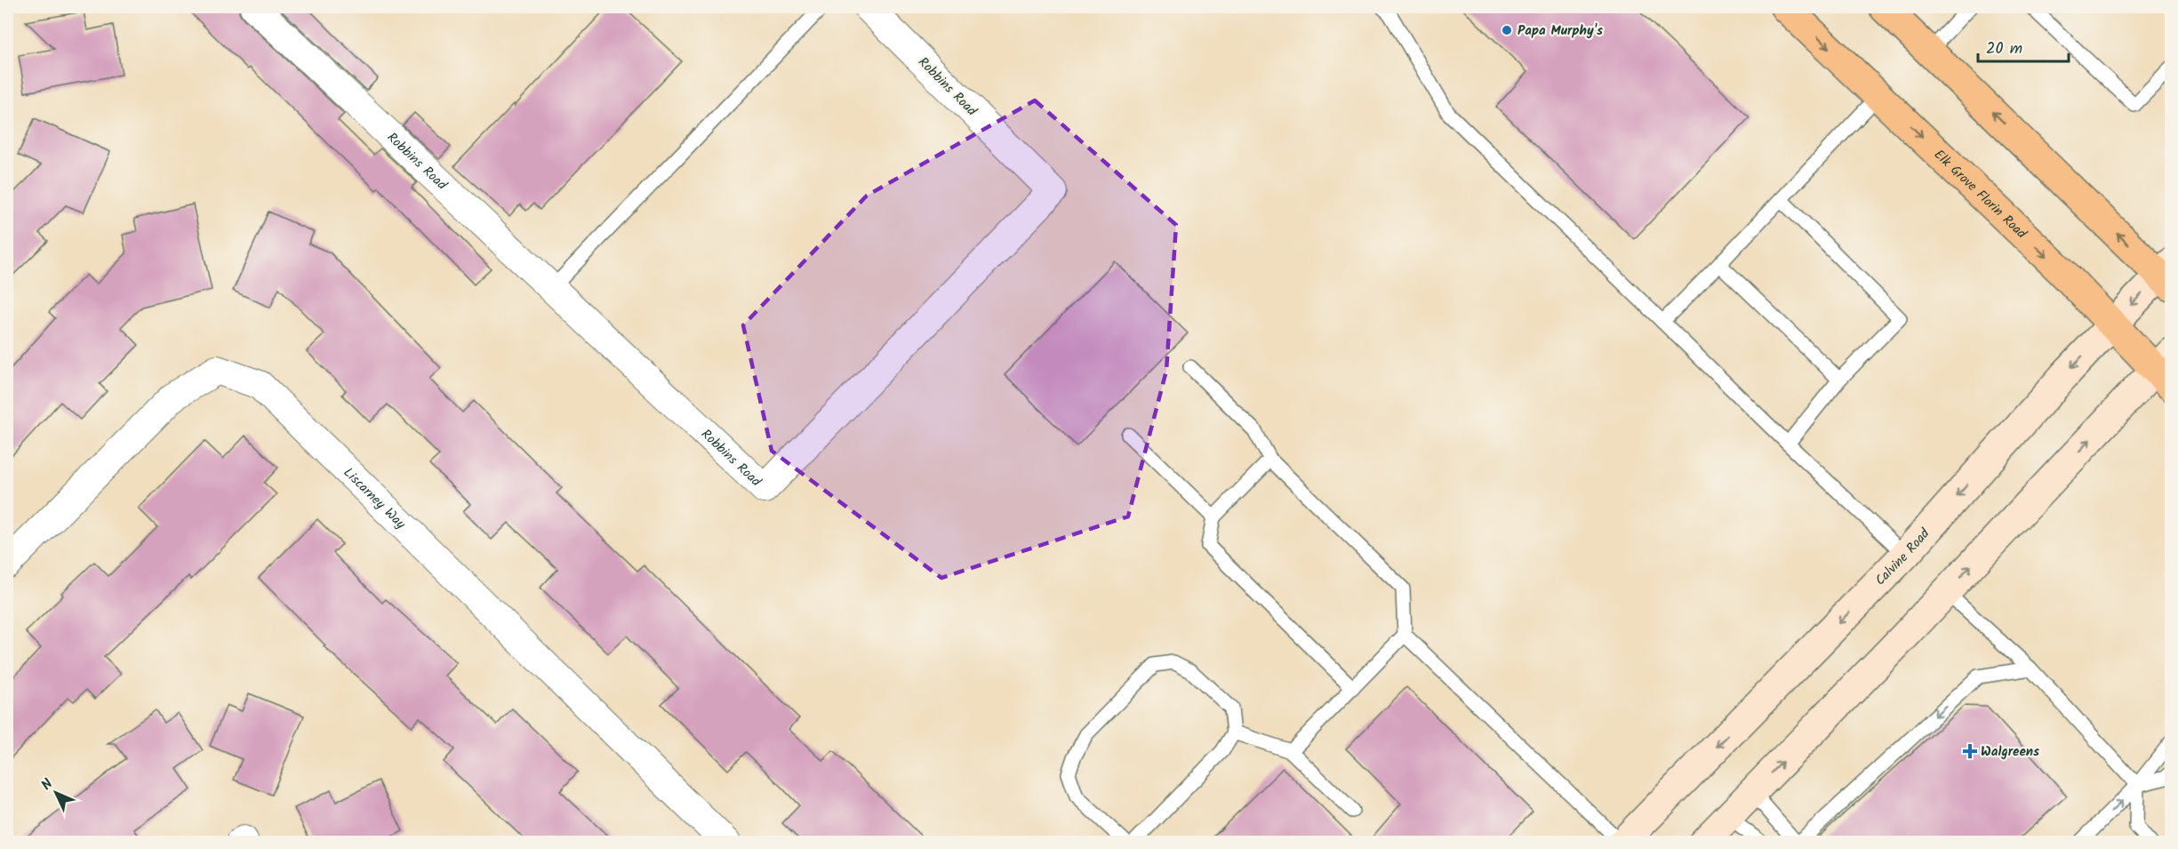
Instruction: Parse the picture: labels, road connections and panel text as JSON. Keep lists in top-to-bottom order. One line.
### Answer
{"streets":{"main road":["Elk Grove Florin Road","Calvine Road"],"street":["Robbins Road","Liscarney Way"]},"crossings":[["Elk Grove Florin Road","Calvine Road"]],"places":{"other":["Papa Murphy's"],"health":["Walgreens"]},"scale_bar":"20 m","north":"top left"}
